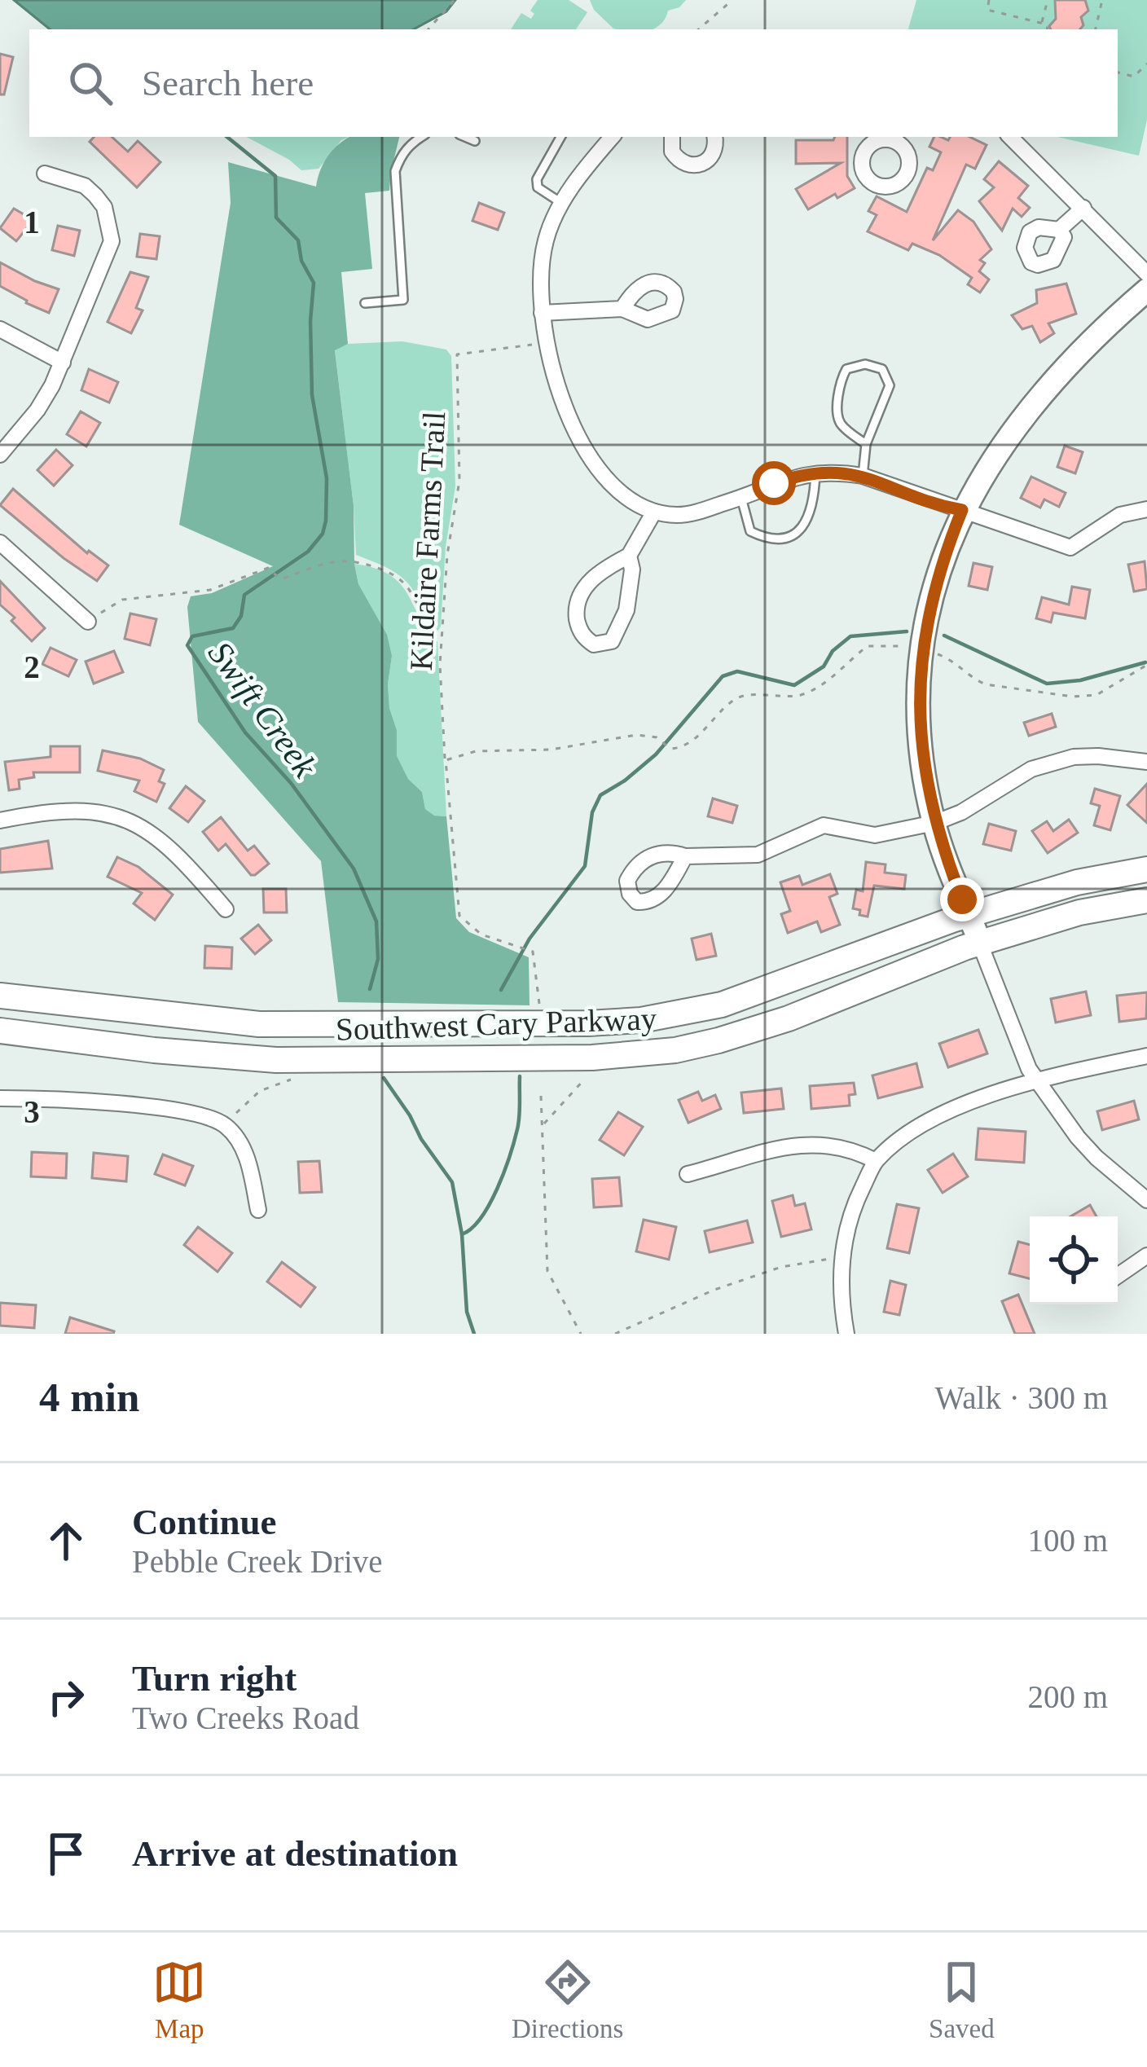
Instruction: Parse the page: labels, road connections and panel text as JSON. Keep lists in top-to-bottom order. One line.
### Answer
{"streets":{"main road":["Southwest Cary Parkway"],"path":["Kildaire Farms Trail"]},"water":["Swift Creek"],"page":{"search":"Search here","heading":["4 min","Walk · 300 m"],"list":[["Continue","Pebble Creek Drive","100 m"],["Turn right","Two Creeks Road","200 m"],"Arrive at destination"],"nav":["Map","Directions","Saved"]},"grid":{"rows":["1","2","3"]}}
